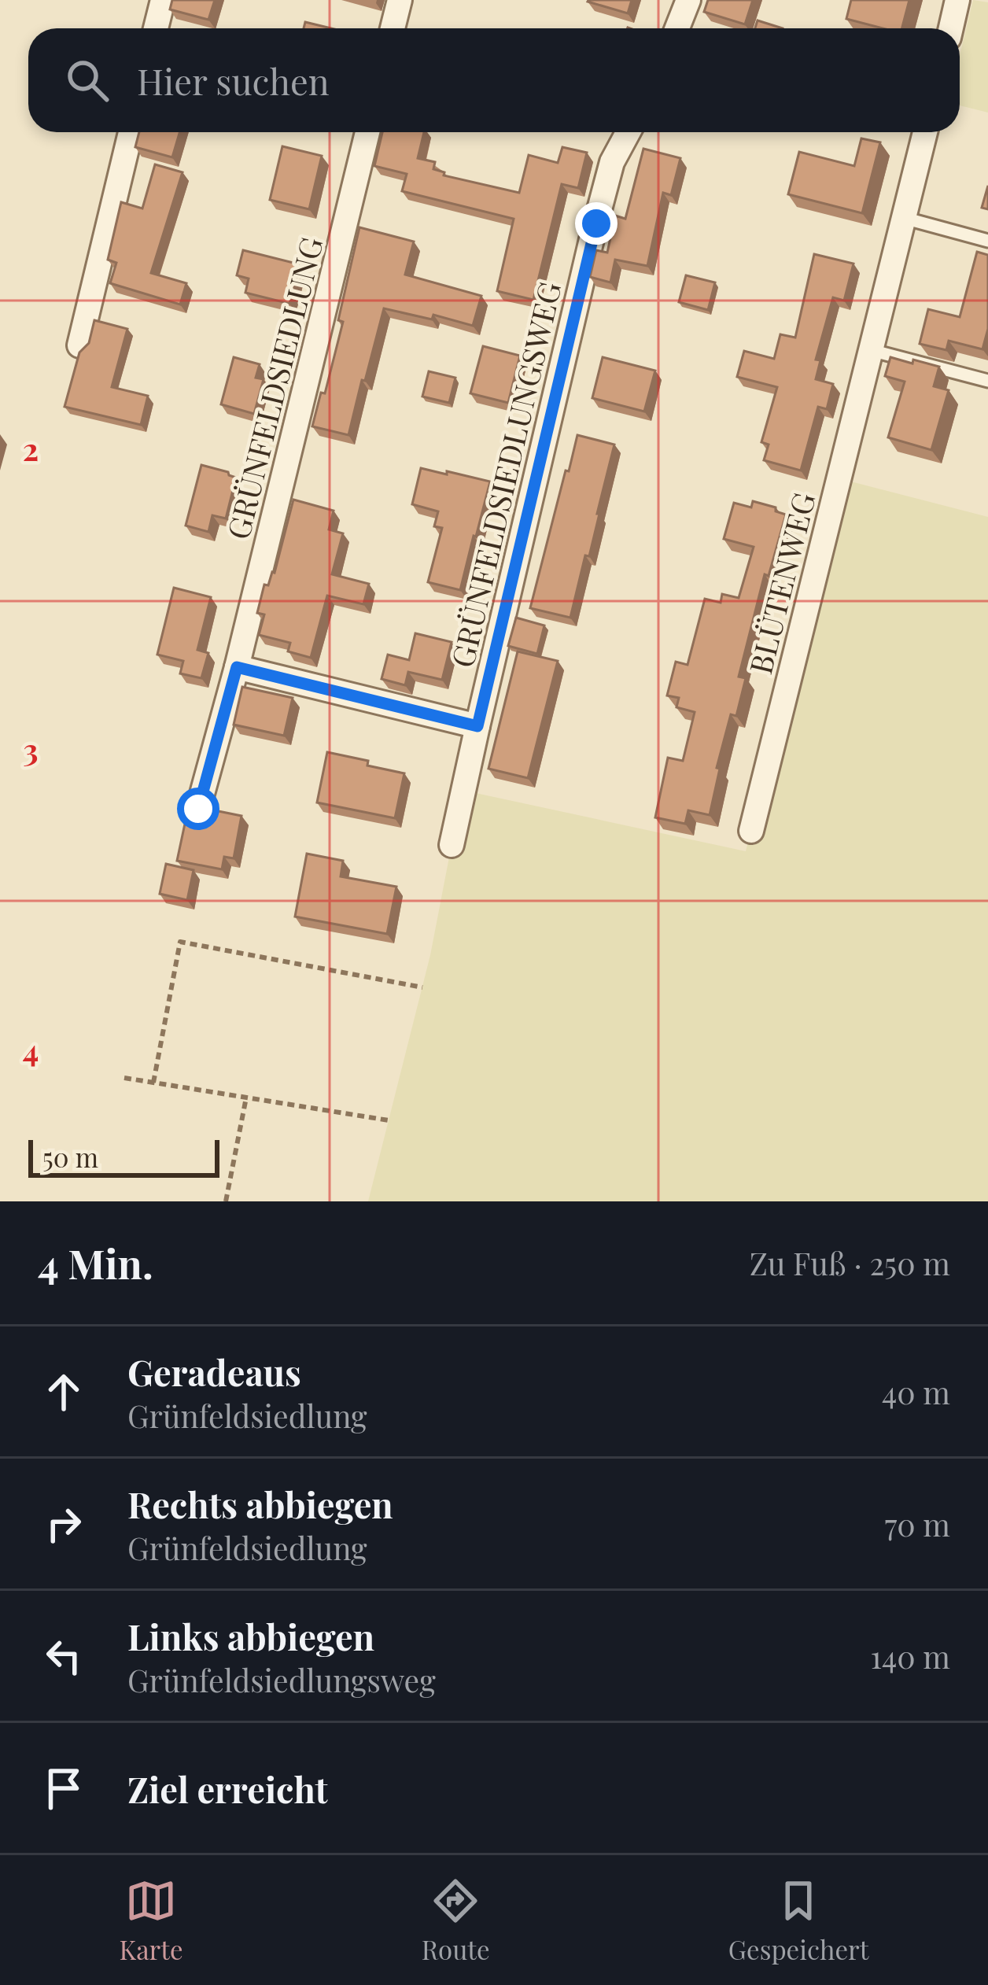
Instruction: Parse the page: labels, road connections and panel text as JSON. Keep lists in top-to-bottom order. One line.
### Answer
{"streets":{"street":["GRÜNFELDSIEDLUNG","GRÜNFELDSIEDLUNGSWEG","BLÜTENWEG"]},"scale_bar":"50 m","page":{"search":"Hier suchen","scale":"50 m","heading":["4 Min.","Zu Fuß · 250 m"],"list":[["Geradeaus","Grünfeldsiedlung","40 m"],["Rechts abbiegen","Grünfeldsiedlung","70 m"],["Links abbiegen","Grünfeldsiedlungsweg","140 m"],"Ziel erreicht"],"nav":["Karte","Route","Gespeichert"]},"grid":{"rows":["2","3","4"]}}
